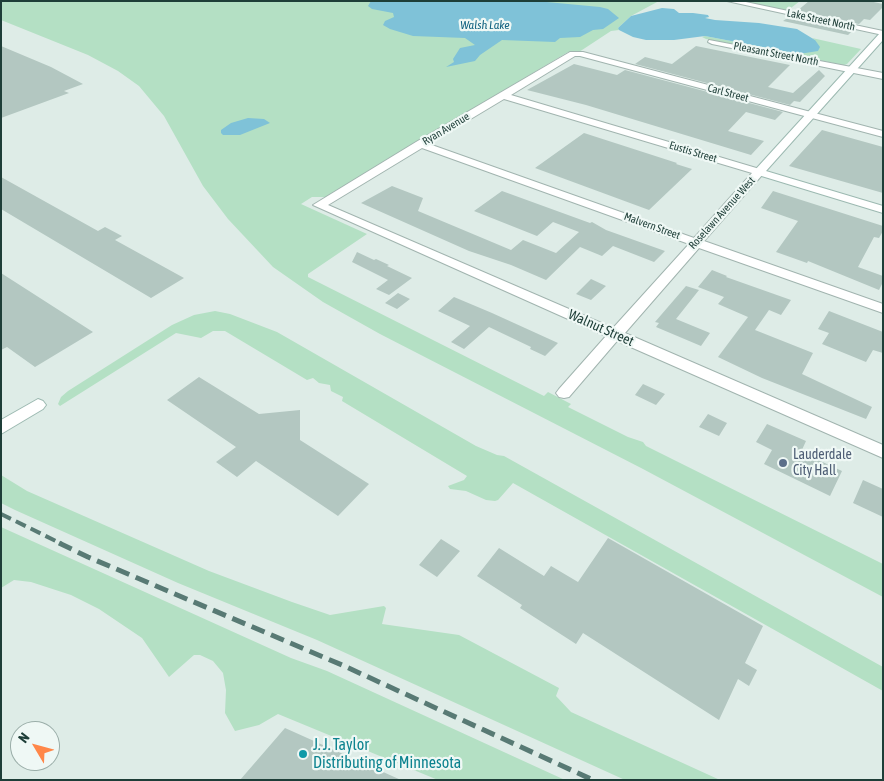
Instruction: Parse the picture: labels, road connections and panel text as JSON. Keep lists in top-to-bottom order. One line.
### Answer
{"streets":{"street":["Lake Street North","Pleasant Street North","Carl Street","Ryan Avenue","Eustis Street","Roselawn Avenue West","Malvern Street","Walnut Street"]},"crossings":[["Lake Street North","Roselawn Avenue West"],["Pleasant Street North","Roselawn Avenue West"],["Carl Street","Ryan Avenue"],["Carl Street","Roselawn Avenue West"],["Ryan Avenue","Eustis Street"],["Ryan Avenue","Malvern Street"],["Ryan Avenue","Walnut Street"],["Eustis Street","Roselawn Avenue West"],["Roselawn Avenue West","Malvern Street"],["Roselawn Avenue West","Walnut Street"]],"water":["Walsh Lake"],"places":["Lauderdale City Hall","J. J. Taylor Distributing of Minnesota"],"north":"top left"}
